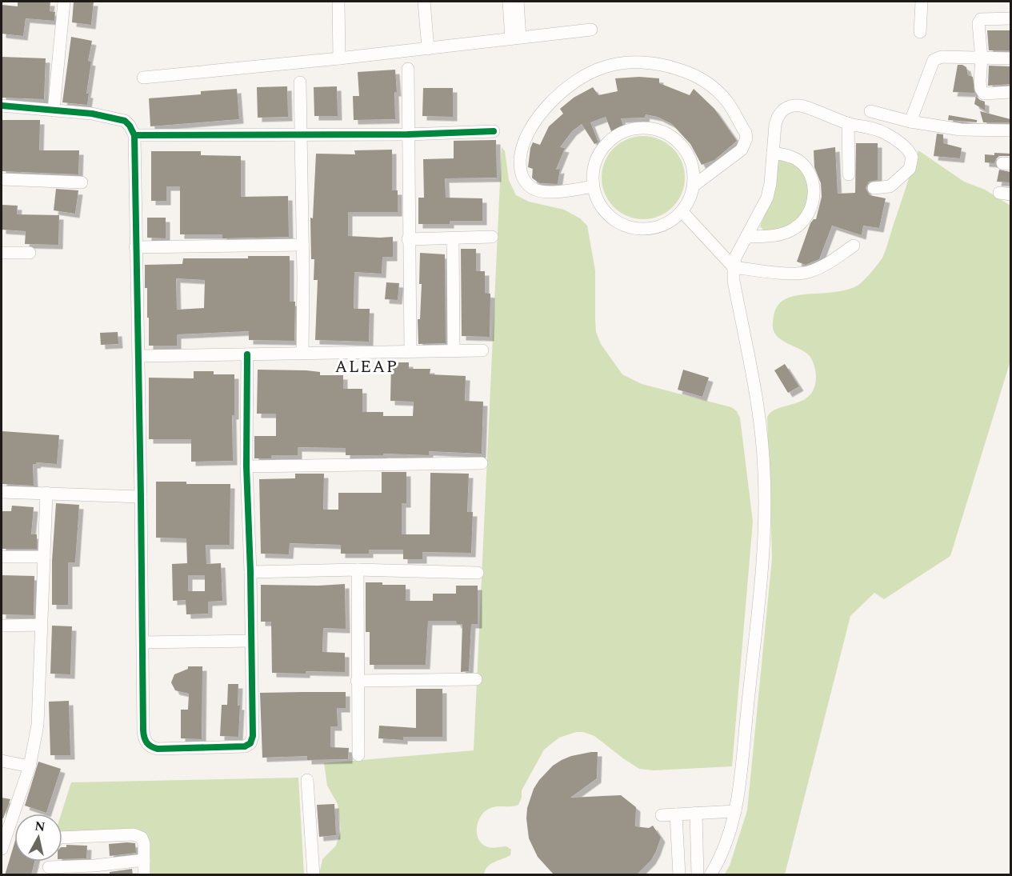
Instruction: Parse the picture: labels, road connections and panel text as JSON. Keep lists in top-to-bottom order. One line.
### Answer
{"districts":["ALEAP"],"north":"top"}
